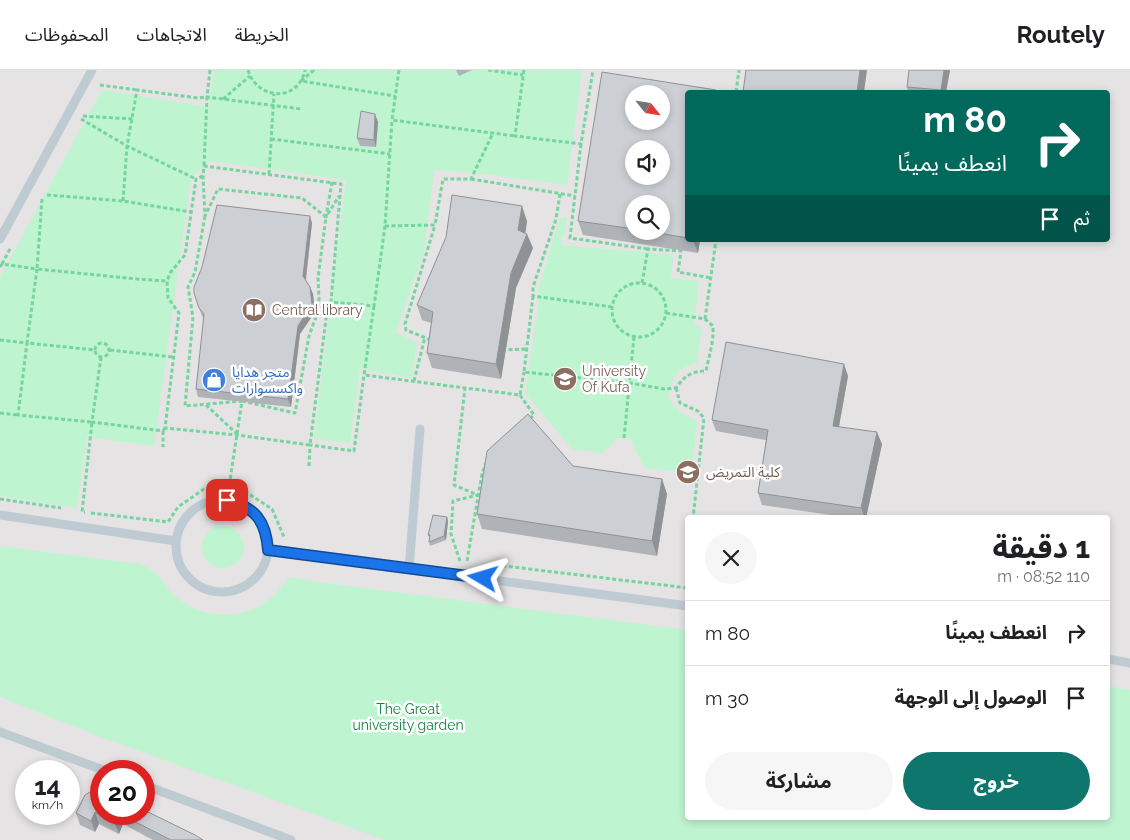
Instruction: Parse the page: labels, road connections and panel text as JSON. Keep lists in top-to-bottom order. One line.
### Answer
{"parks":["The Great university garden"],"places":{"library":["Central library"],"school or university":["University Of Kufa","كلية التمريض"],"shop":["متجر هدايا واكسسوارات"]},"north":"bottom right","page":{"header":"Routely","nav":["الخريطة","الاتجاهات","المحفوظات"],"turn":["80 m","انعطف يمينًا"],"then":"ثم","heading":["1 دقيقة","110 m · 08:52"],"list":[{"name":"انعطف يمينًا","value":"80 m"},{"name":"الوصول إلى الوجهة","value":"30 m"}],"buttons":["خروج","مشاركة"],"speed":"14 km/h","limit":"20"}}
